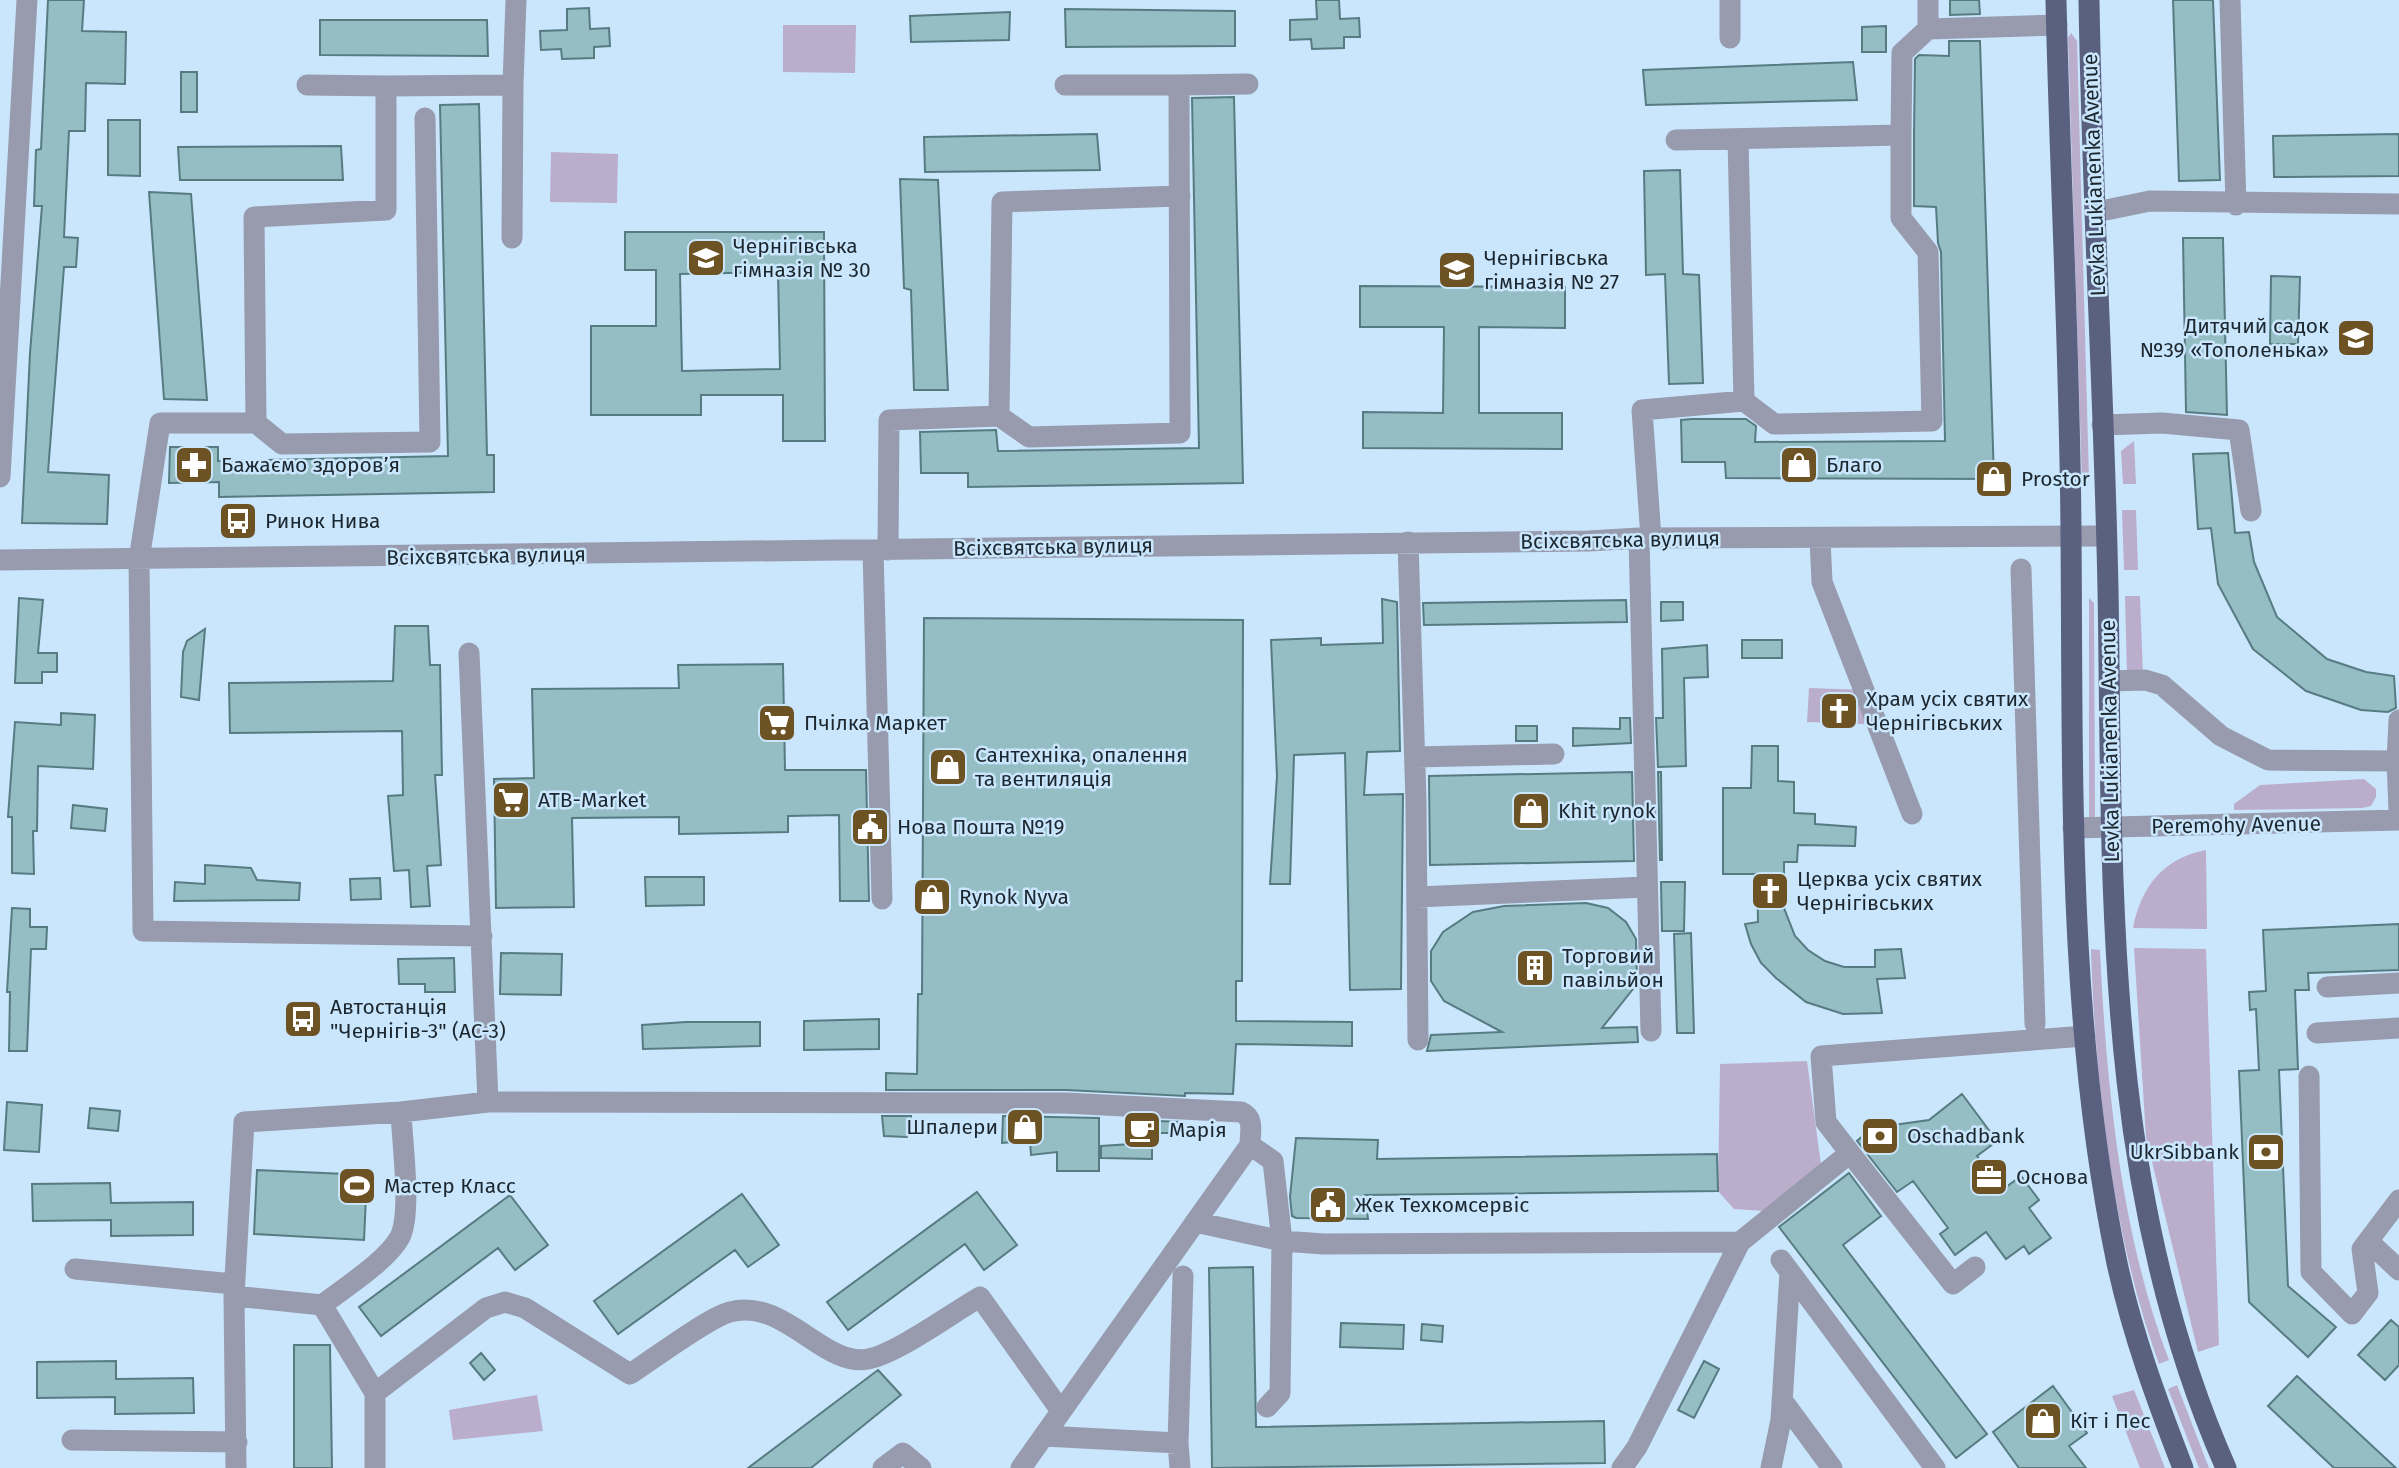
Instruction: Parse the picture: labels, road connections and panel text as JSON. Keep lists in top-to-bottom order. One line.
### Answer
{"streets":{"main road":["Levka Lukianenka Avenue"],"street":["Всіхсвятська вулиця","Peremohy Avenue"]},"crossings":[["Levka Lukianenka Avenue","Всіхсвятська вулиця"],["Levka Lukianenka Avenue","Peremohy Avenue"]],"places":{"school or university":["Чернігівська гімназія № 30","Чернігівська гімназія № 27","Дитячий садок №39 «Тополенька»"],"pharmacy":["Бажаємо здоровʼя"],"shop":["Благо","Prostor","Сантехніка, опалення та вентиляція","Khit rynok","Rynok Nyva","Шпалери","Кіт і Пес"],"bus stop":["Ринок Нива","Автостанція \"Чернігів-3\" (АС-3)"],"church":["Храм усіх святих Чернігівських","Церква усіх святих Чернігівських"],"supermarket":["Пчілка Маркет","ATB-Market"],"public building":["Нова Пошта №19","Жек Техкомсервіс"],"building":["Торговий павільйон"],"cafe":["Марія"],"bank":["Oschadbank","UkrSibbank"],"office":["Основа"],"sports":["Мастер Класс"]}}
